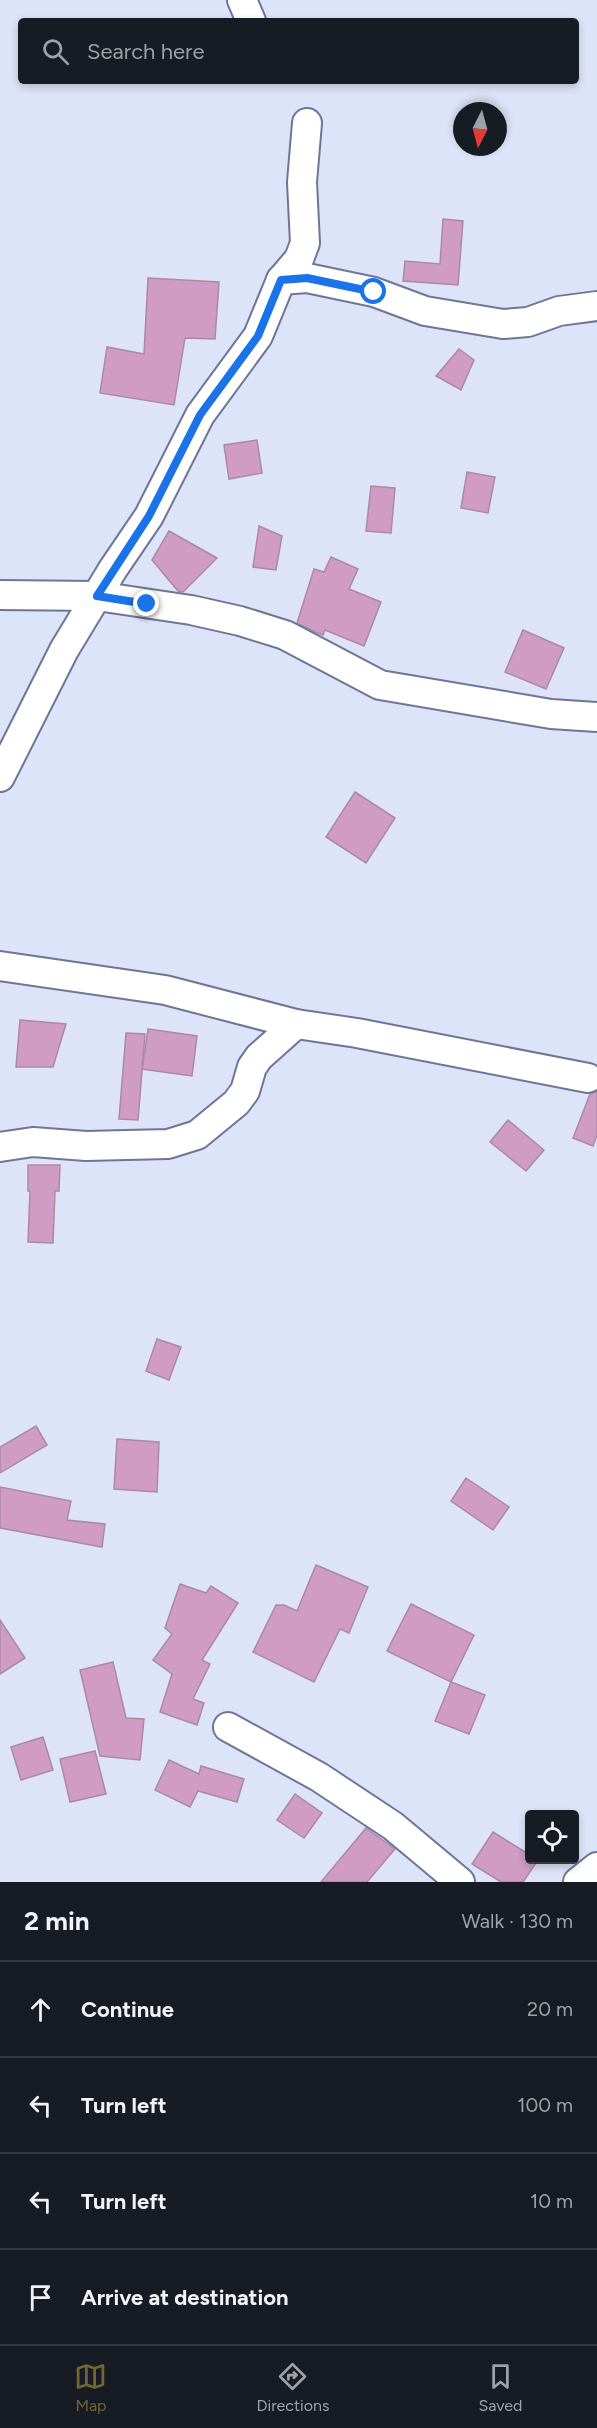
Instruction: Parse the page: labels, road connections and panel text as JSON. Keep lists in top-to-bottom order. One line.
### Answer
{"north":"bottom","page":{"search":"Search here","heading":["2 min","Walk · 130 m"],"list":[["Continue","20 m"],["Turn left","100 m"],["Turn left","10 m"],"Arrive at destination"],"nav":["Map","Directions","Saved"]}}
